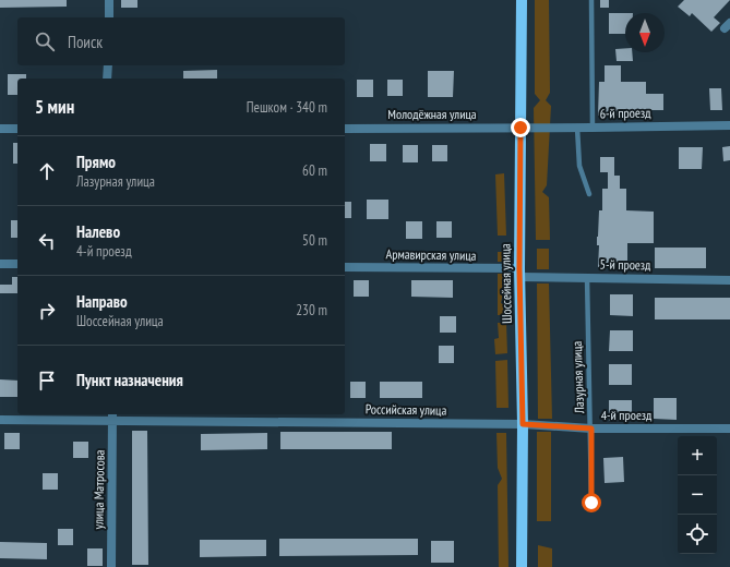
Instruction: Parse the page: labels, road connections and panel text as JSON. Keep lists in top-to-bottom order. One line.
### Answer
{"streets":{"main road":["Шоссейная улица"],"street":["6-й проезд","Молодёжная улица","Армавирская улица","5-й проезд","Российская улица","4-й проезд","улица Матросова"],"lane":["Лазурная улица"]},"crossings":[["6-й проезд","Молодёжная улица"],["6-й проезд","Шоссейная улица"],["Молодёжная улица","Шоссейная улица"],["Армавирская улица","5-й проезд"],["Армавирская улица","Шоссейная улица"],["5-й проезд","Шоссейная улица"],["5-й проезд","Лазурная улица"],["Шоссейная улица","Российская улица"],["Шоссейная улица","4-й проезд"],["Лазурная улица","4-й проезд"],["Российская улица","4-й проезд"],["Российская улица","улица Матросова"]],"north":"bottom","page":{"search":"Поиск","heading":["5 мин","Пешком · 340 m"],"list":[["Прямо","Лазурная улица","60 m"],["Налево","4-й проезд","50 m"],["Направо","Шоссейная улица","230 m"],"Пункт назначения"],"map_buttons":["+","−"]}}
